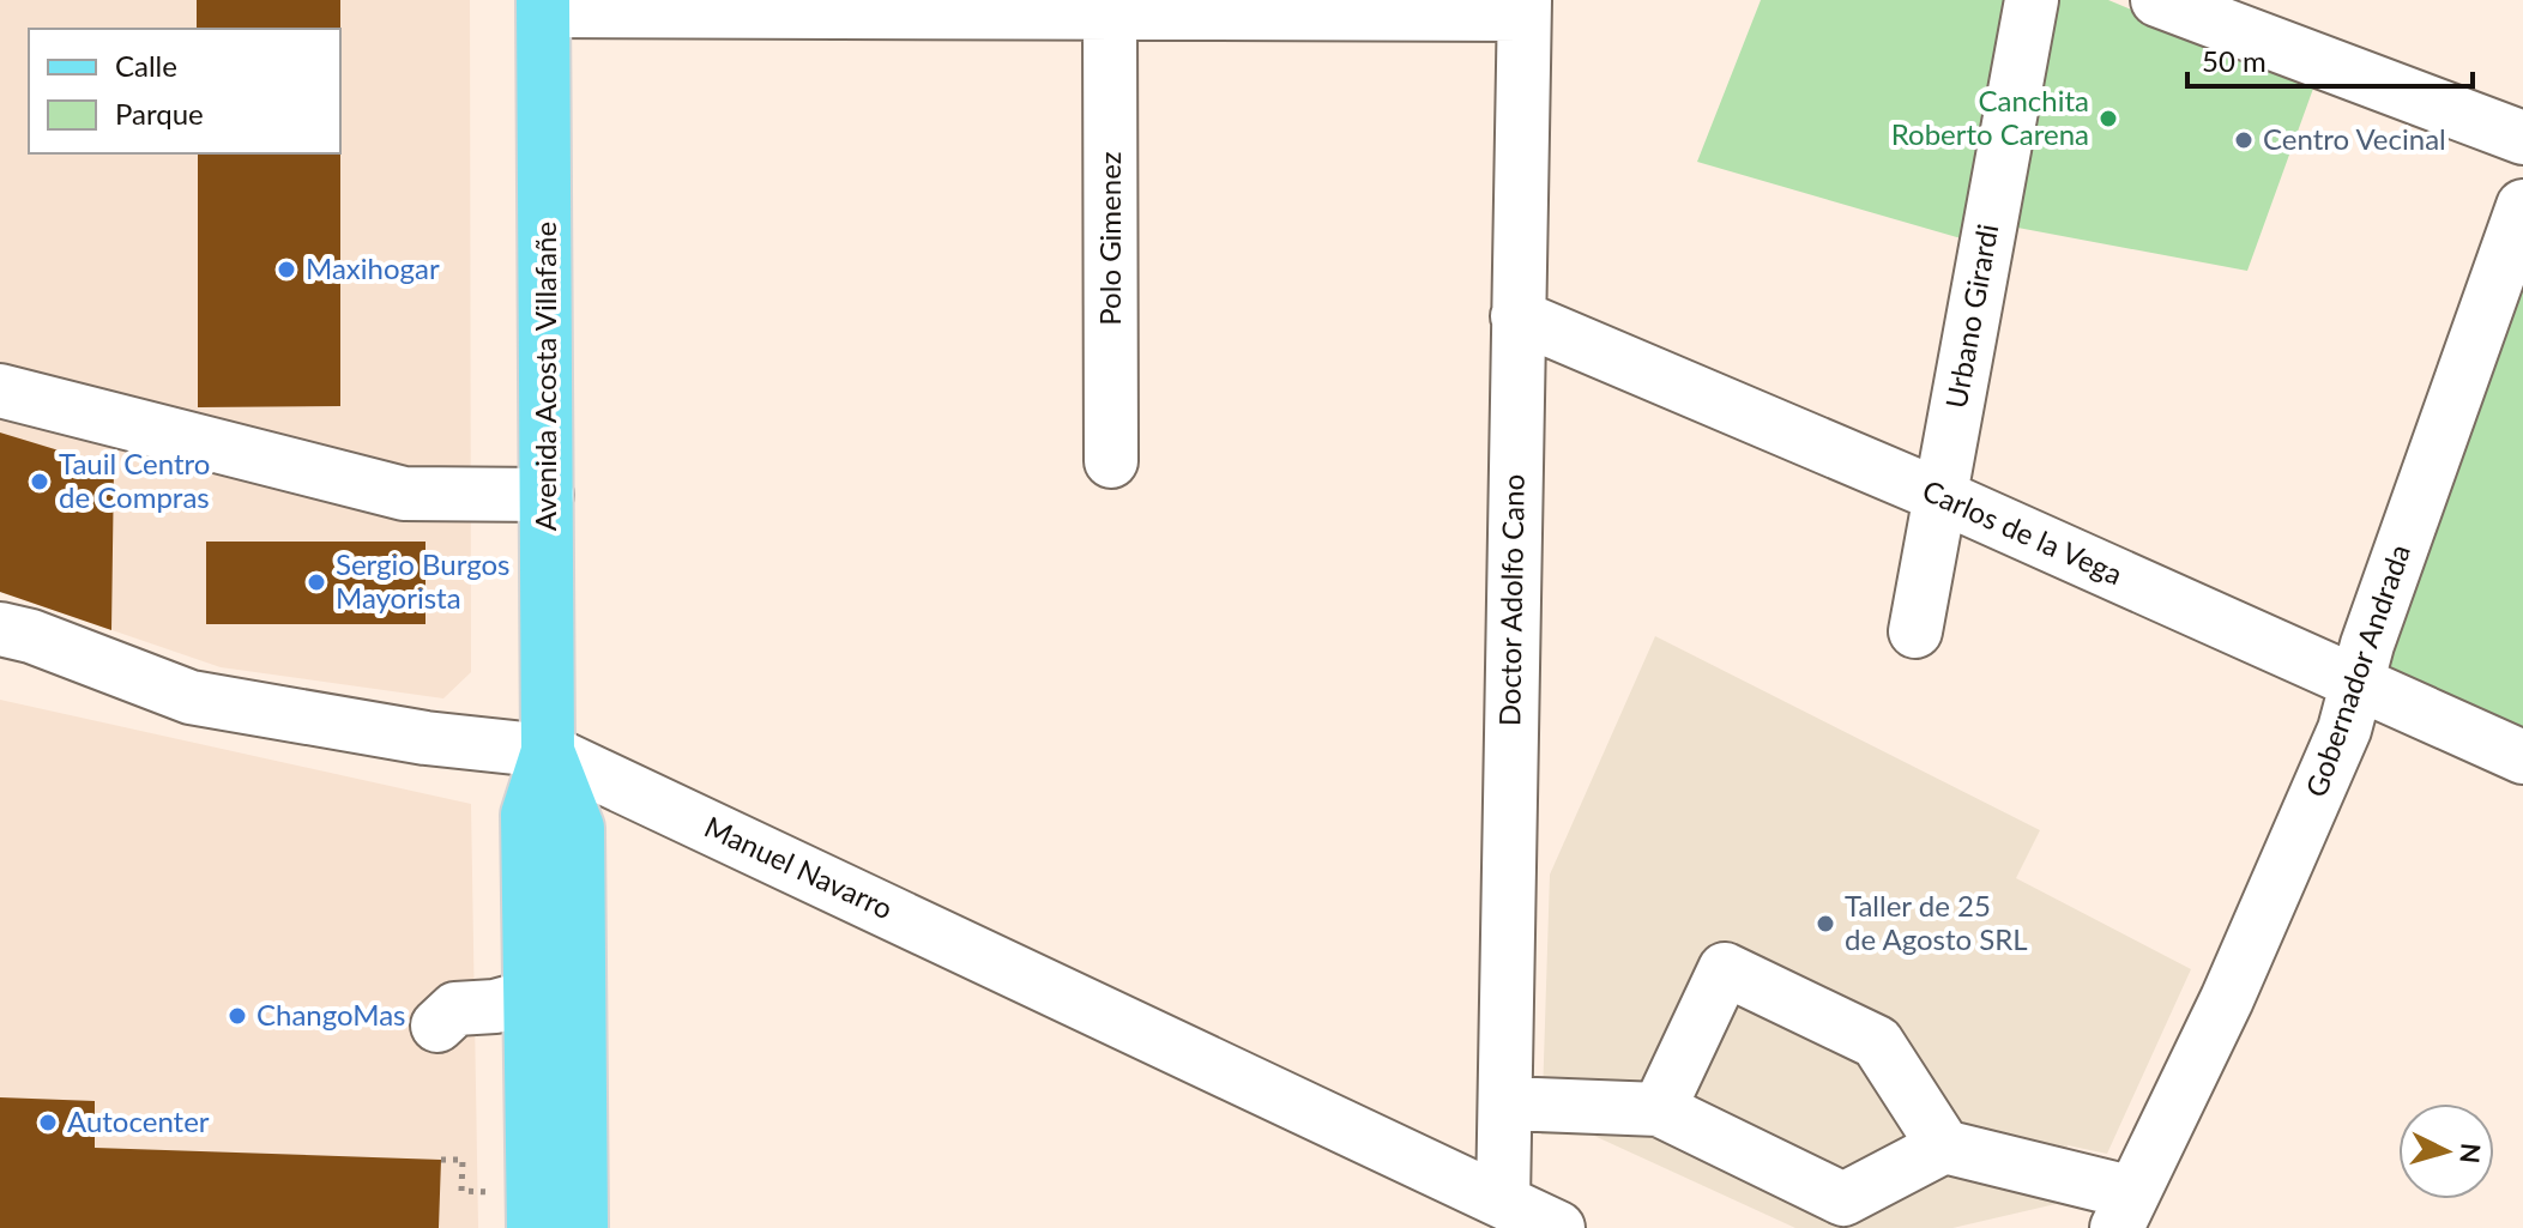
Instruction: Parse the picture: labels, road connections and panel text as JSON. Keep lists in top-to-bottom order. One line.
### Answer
{"streets":{"main road":["Avenida Acosta Villafañe"],"street":["Polo Gimenez","Urbano Girardi","Carlos de la Vega","Doctor Adolfo Cano","Gobernador Andrada","Manuel Navarro"]},"crossings":[["Urbano Girardi","Carlos de la Vega"],["Avenida Acosta Villafañe","Manuel Navarro"],["Carlos de la Vega","Doctor Adolfo Cano"],["Carlos de la Vega","Gobernador Andrada"],["Doctor Adolfo Cano","Manuel Navarro"]],"places":["Canchita Roberto Carena","Centro Vecinal","Maxihogar","Tauil Centro de Compras","Sergio Burgos Mayorista","Taller de 25 de Agosto SRL","ChangoMas","Autocenter"],"legend":["Calle","Parque"],"scale_bar":"50 m","north":"right"}
